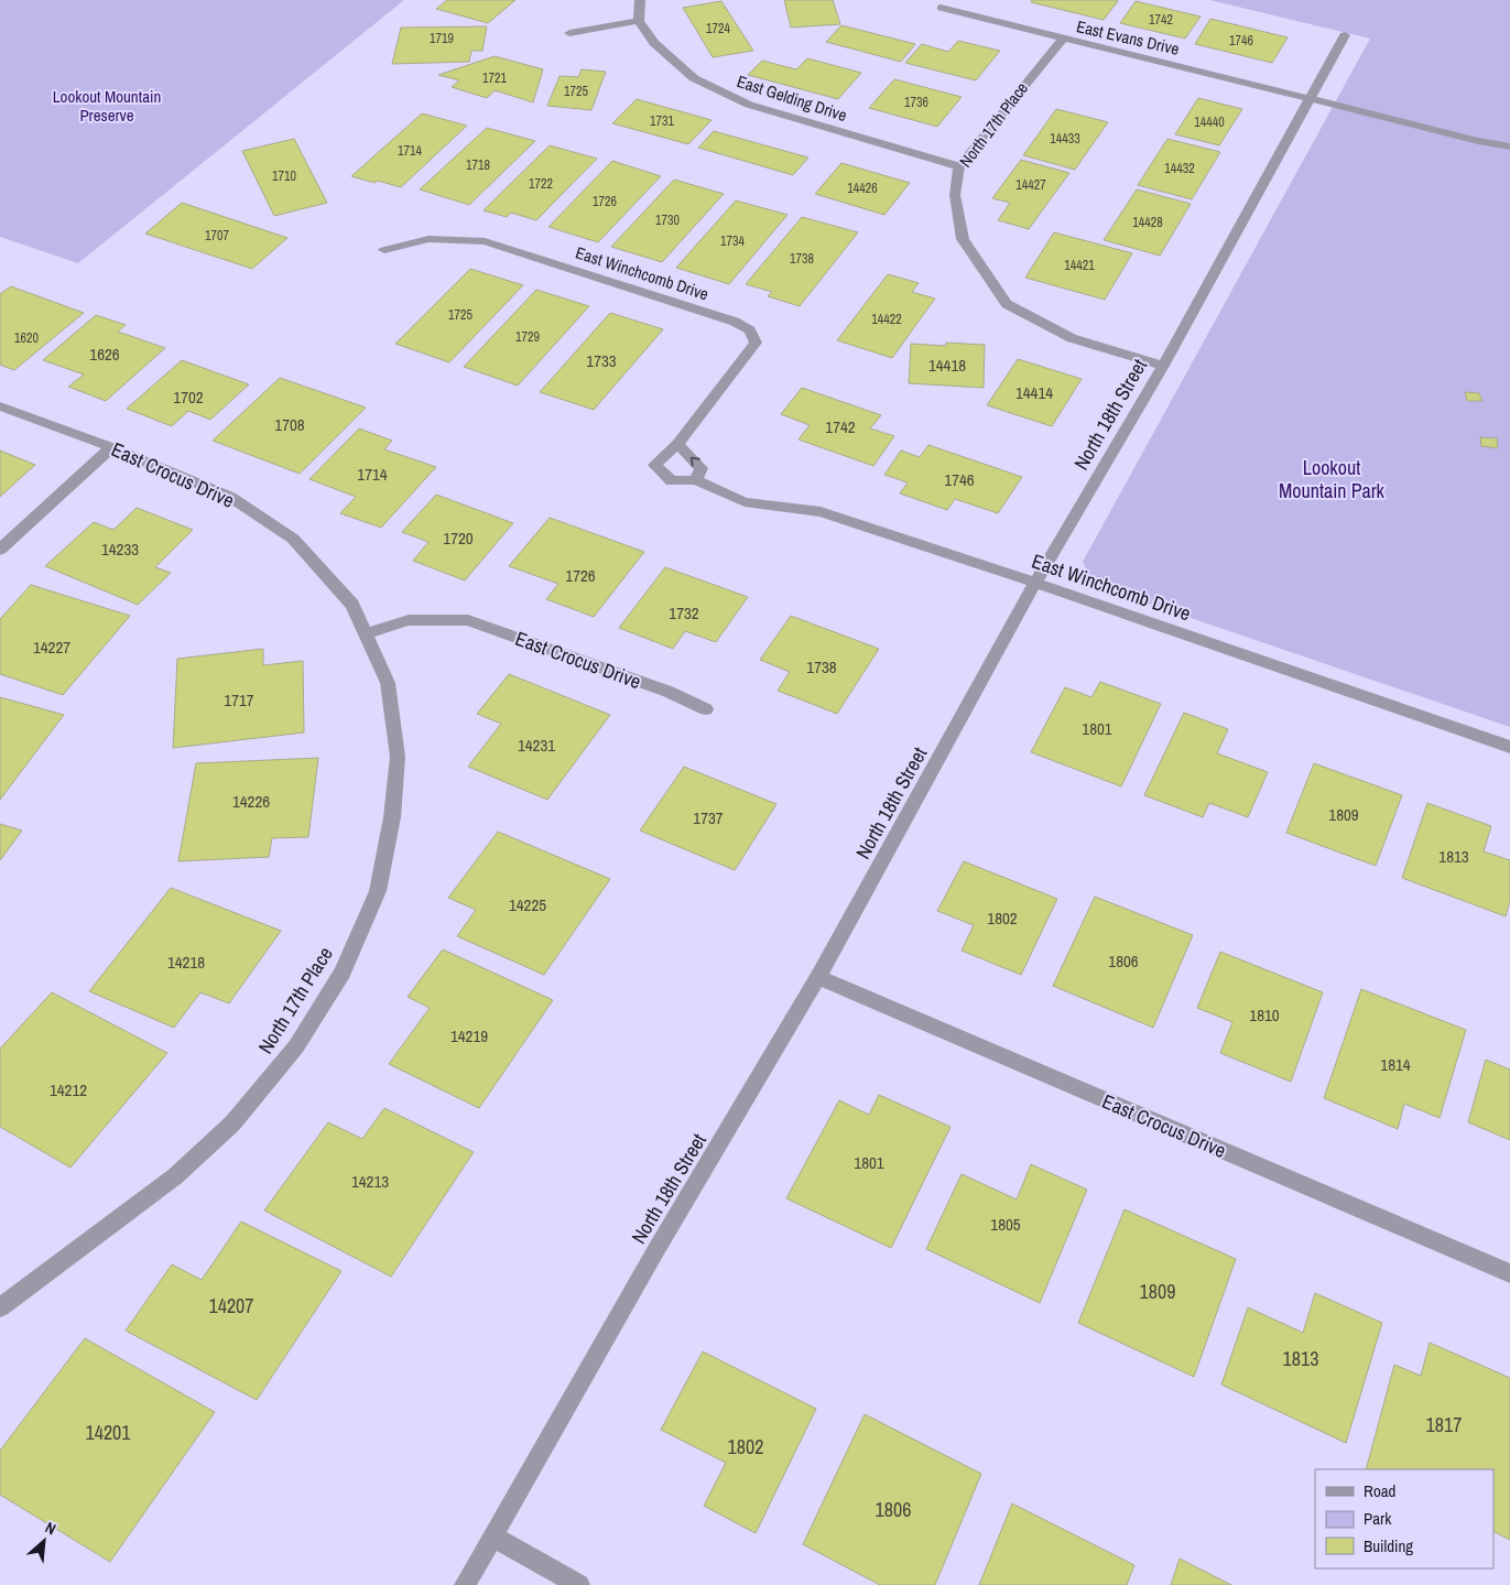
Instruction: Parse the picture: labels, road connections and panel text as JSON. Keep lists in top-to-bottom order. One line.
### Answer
{"streets":{"street":["East Evans Drive","East Gelding Drive","North 17th Place","East Winchcomb Drive","North 18th Street","East Crocus Drive"]},"crossings":[["East Evans Drive","North 17th Place"],["East Evans Drive","North 18th Street"],["East Gelding Drive","North 17th Place"],["North 17th Place","North 18th Street"],["North 17th Place","East Crocus Drive"],["East Winchcomb Drive","North 18th Street"],["North 18th Street","East Crocus Drive"]],"parks":["Lookout Mountain Preserve","Lookout Mountain Park"],"house_numbers":["1742","1724","1719","1746","1721","1725","1736","1731","14440","14433","1714","1718","14432","1710","1722","14427","14426","1726","1730","14428","1707","1734","1738","14421","1725","14422","1729","1620","1626","1733","14418","14414","1702","1708","1742","1714","1746","1720","14233","1726","1732","14227","1738","1717","1801","14231","14226","1809","1737","1813","14225","1802","1806","14218","1810","14219","1814","14212","1801","14213","1805","1809","14207","1813","1817","14201","1802","1806"],"legend":["Road","Park","Building"],"north":"top right"}
